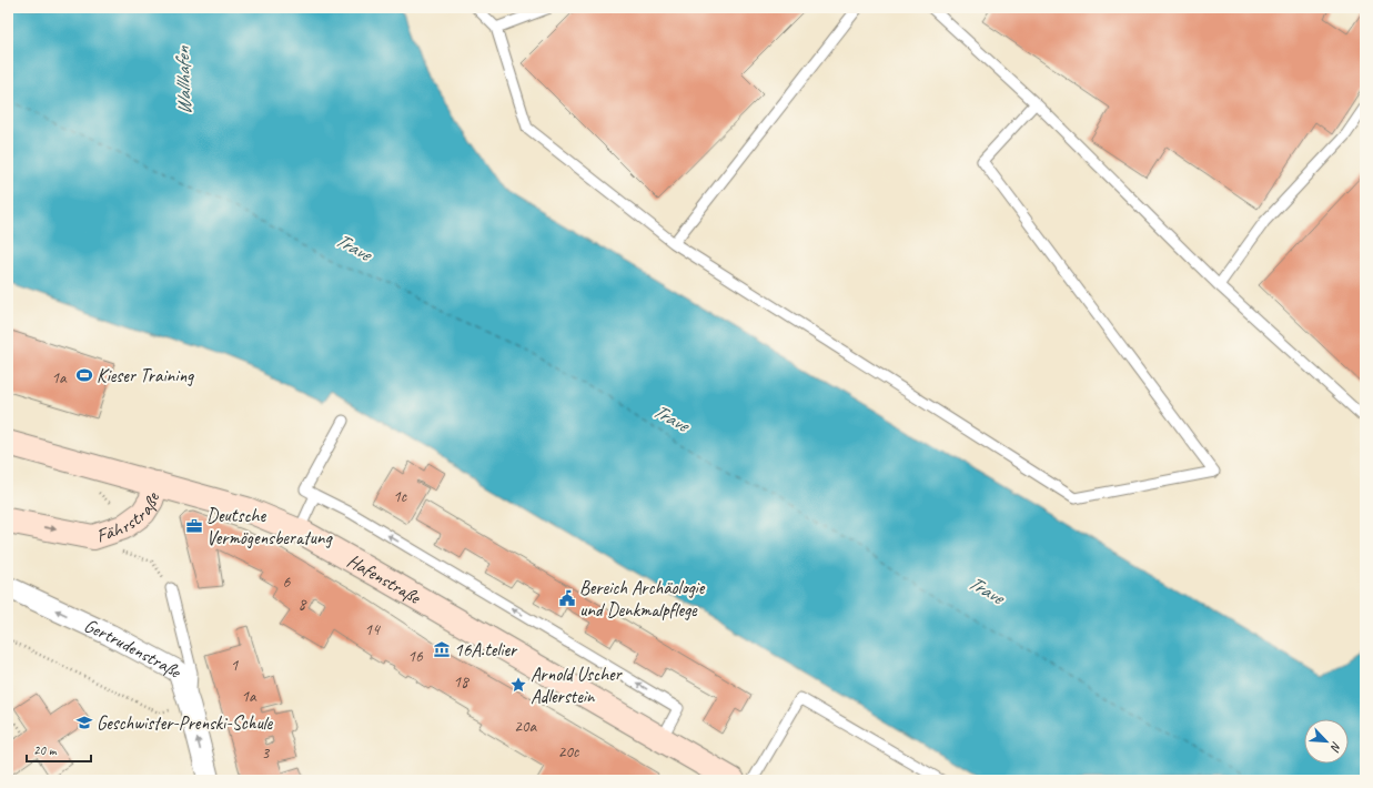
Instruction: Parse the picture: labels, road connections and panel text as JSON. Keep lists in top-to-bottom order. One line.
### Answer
{"streets":{"main road":["Fährstraße","Hafenstraße"],"street":["Gertrudenstraße"]},"crossings":[["Fährstraße","Hafenstraße"]],"one_way":["Fährstraße","Gertrudenstraße"],"water":["Wallhafen","Trave"],"places":{"sports":["Kieser Training"],"office":["Deutsche Vermögensberatung"],"public building":["Bereich Archäologie und Denkmalpflege"],"museum":["16A.telier"],"place":["Arnold Uscher Adlerstein"],"school or university":["Geschwister-Prenski-Schule"]},"house_numbers":["1a","1c","6","8","14","16","1","18","1a","20a","20c","3"],"scale_bar":"20 m","north":"bottom right"}
